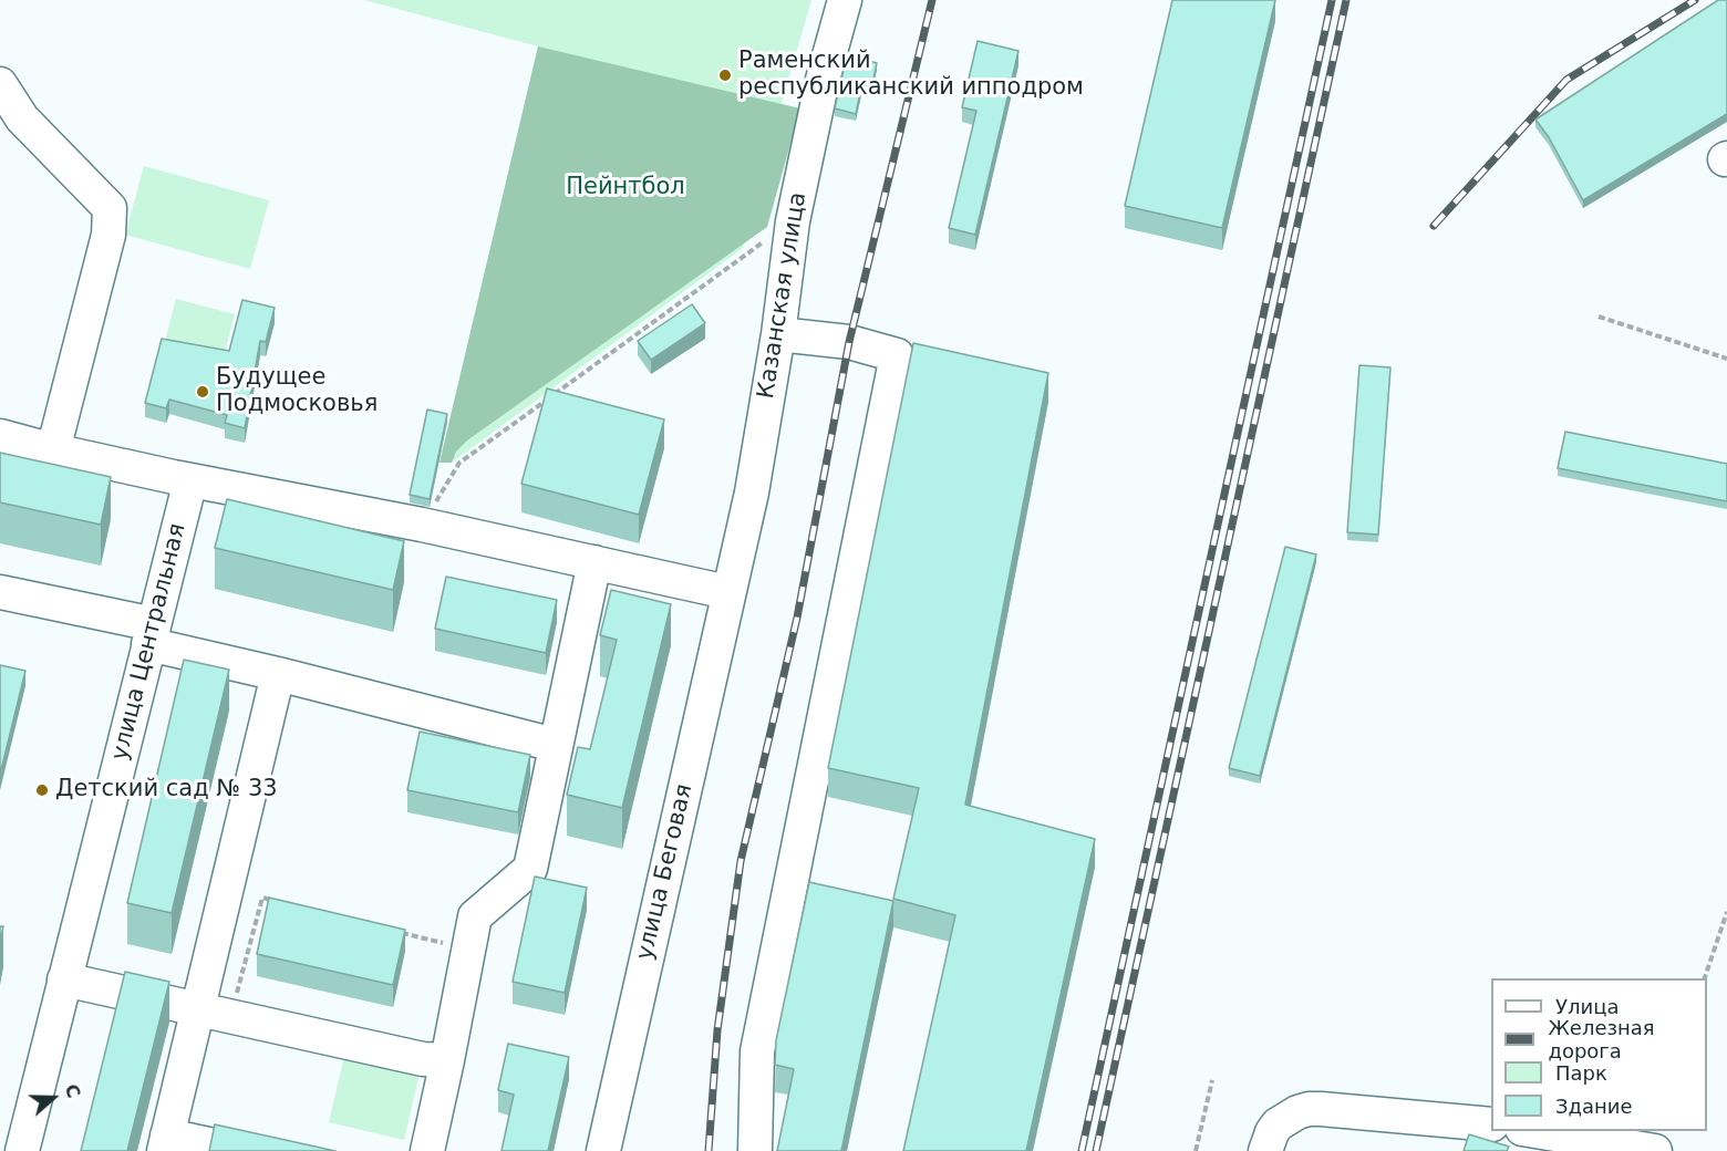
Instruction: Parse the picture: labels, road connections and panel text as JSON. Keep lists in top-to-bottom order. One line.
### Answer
{"streets":{"street":["Казанская улица","улица Центральная","улица Беговая"]},"crossings":[["Казанская улица","улица Беговая"]],"parks":["Пейнтбол"],"places":["Раменский республиканский ипподром","Будущее Подмосковья","Детский сад № 33"],"legend":["Улица","Железная дорога","Парк","Здание"],"north":"right"}
